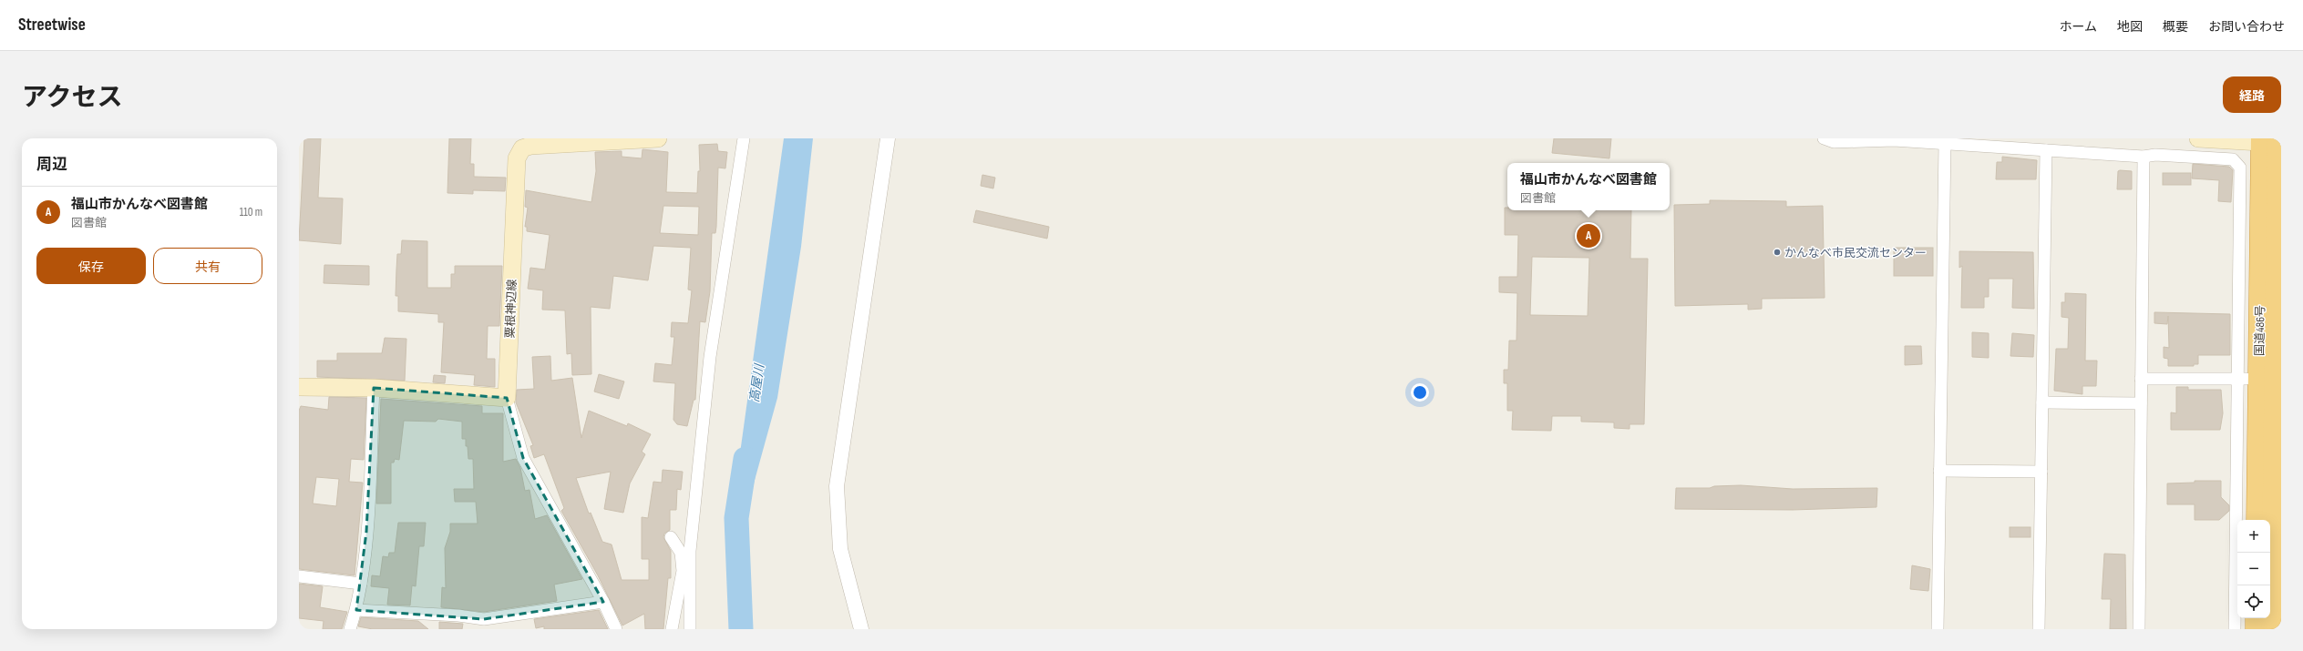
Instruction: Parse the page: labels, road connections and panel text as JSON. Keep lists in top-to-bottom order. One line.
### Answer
{"streets":{"highway":["国道486号"],"main road":["粟根神辺線"]},"water":["高屋川"],"places":["かんなべ市民交流センター"],"page":{"header":"Streetwise","nav":["ホーム","地図","概要","お問い合わせ"],"title":"アクセス","buttons":["経路",["保存","共有"]],"heading":"周辺","popup":["福山市かんなべ図書館","図書館"],"list":[{"mark":"A","name":"福山市かんなべ図書館","note":"図書館","value":"110 m"}],"pins":"A","map_buttons":["+","−"]}}
